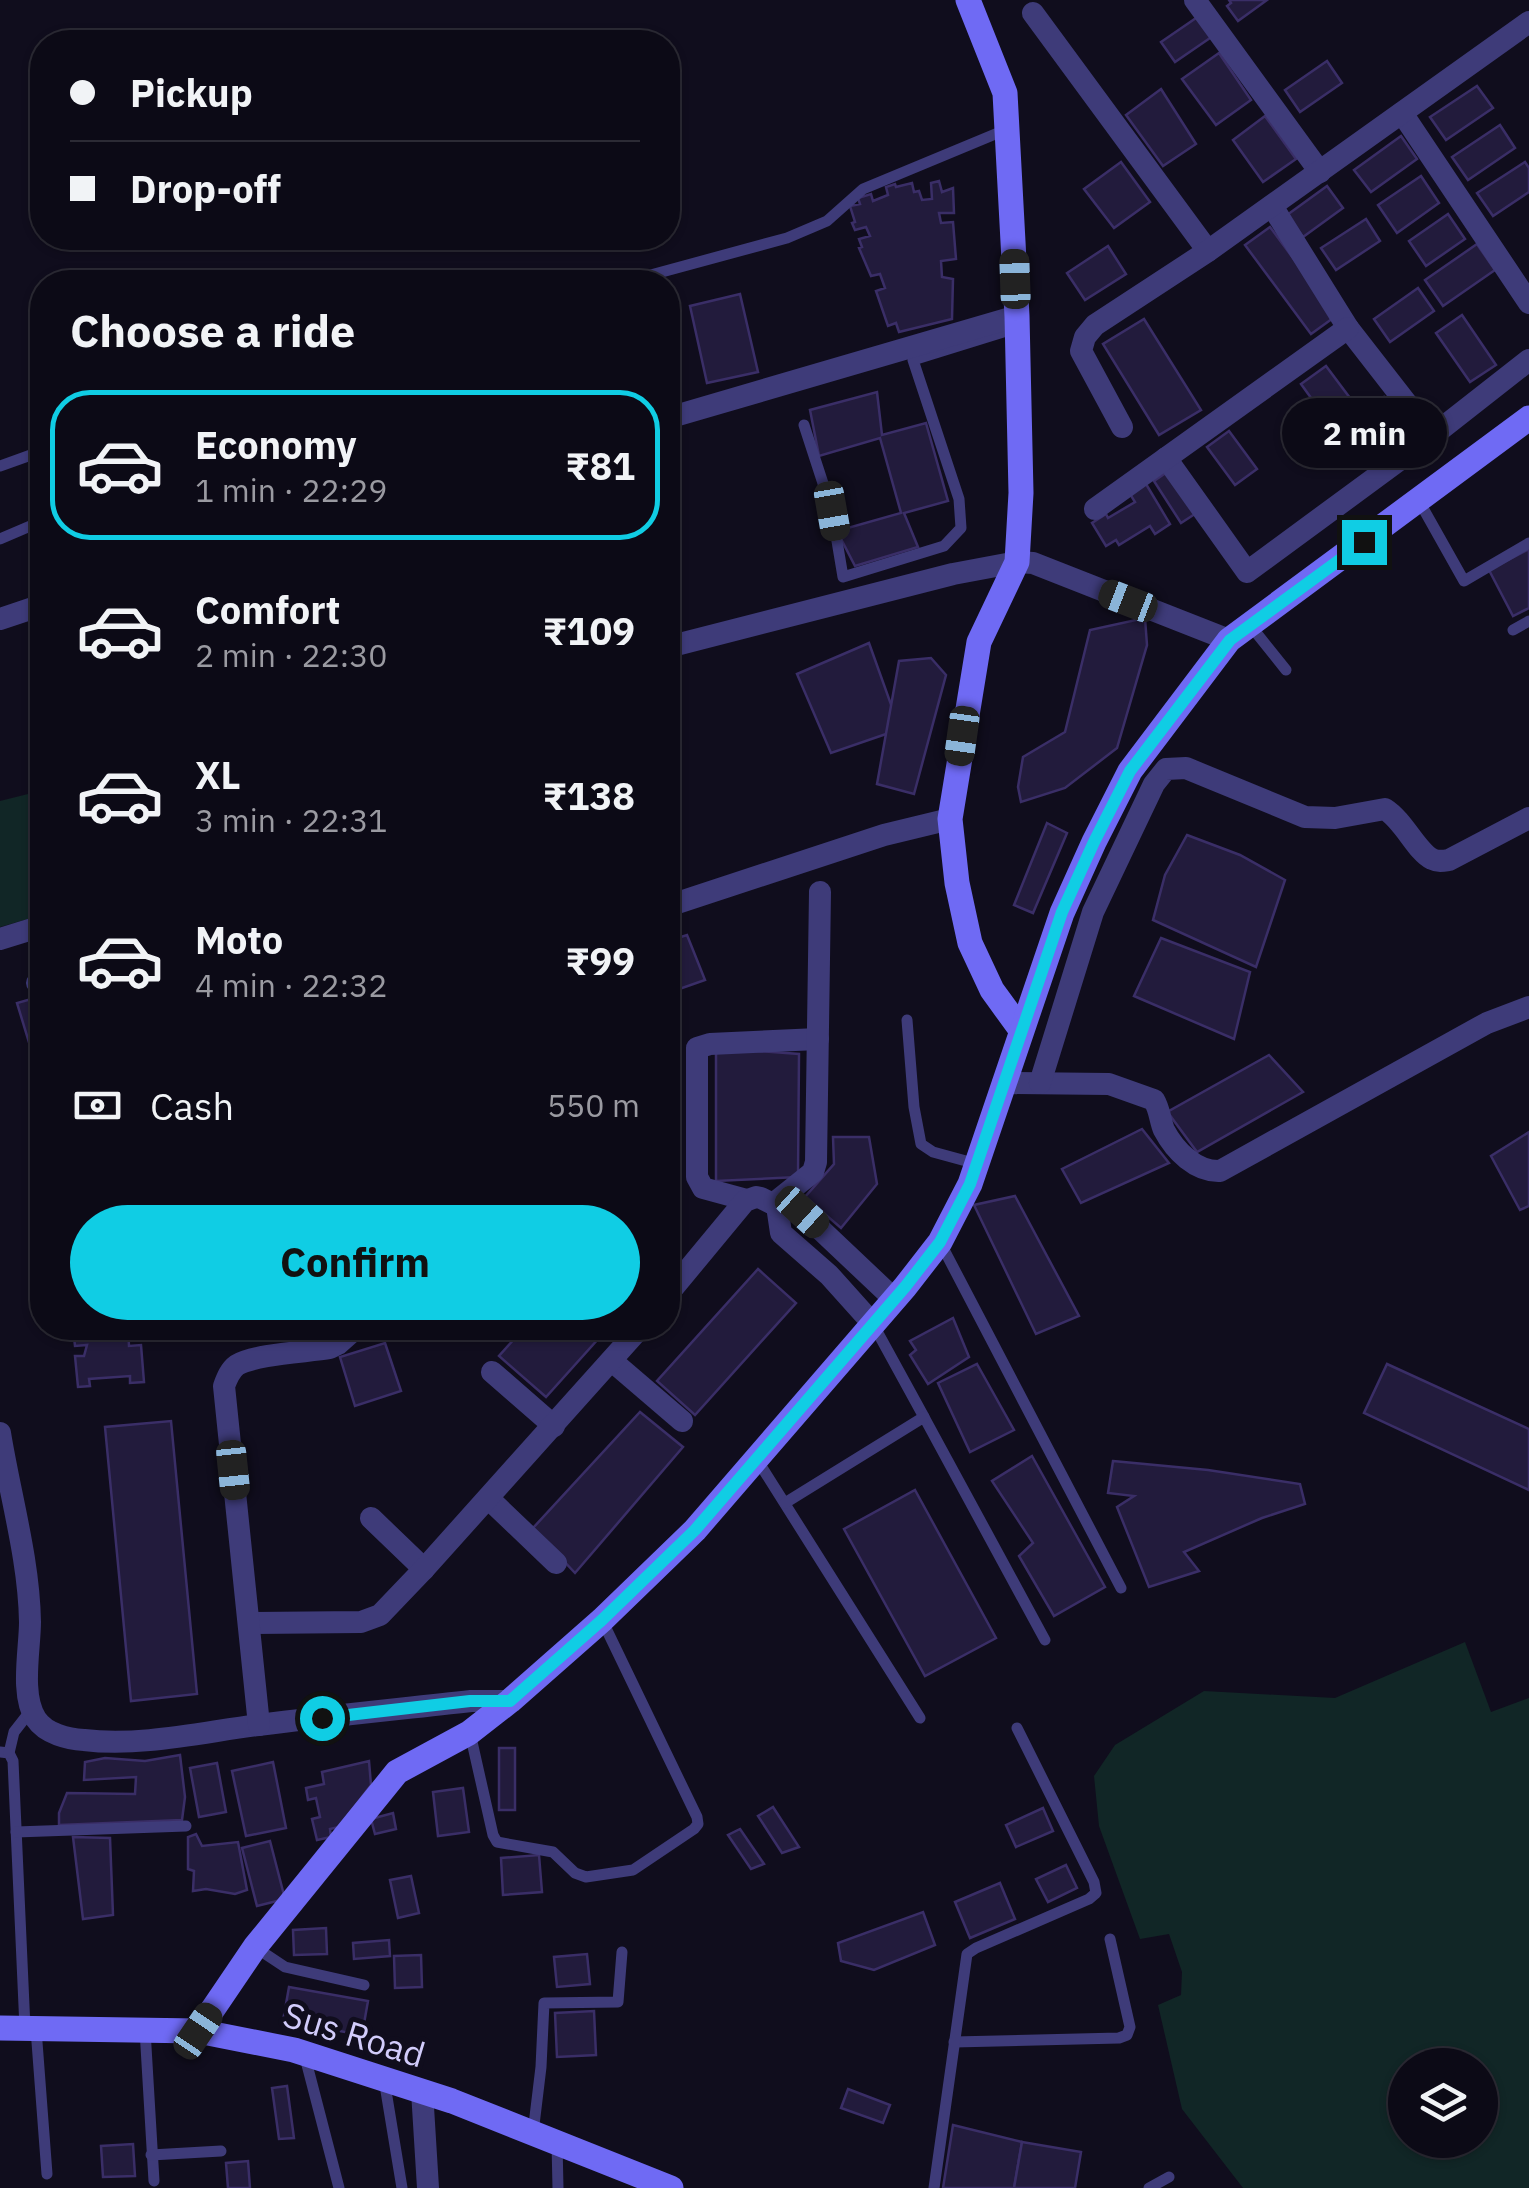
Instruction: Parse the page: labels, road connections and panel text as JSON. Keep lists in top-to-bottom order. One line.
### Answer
{"streets":{"street":["Sus Road"]},"page":{"banner":["Pickup","Drop-off"],"heading":"Choose a ride","list":[{"name":"Economy","note":"1 min · 22:29","value":"₹81"},{"name":"Comfort","note":"2 min · 22:30","value":"₹109"},{"name":"XL","note":"3 min · 22:31","value":"₹138"},{"name":"Moto","note":"4 min · 22:32","value":"₹99"}],"bubble":"2 min","pay":["Cash","550 m"],"buttons":"Confirm"}}
